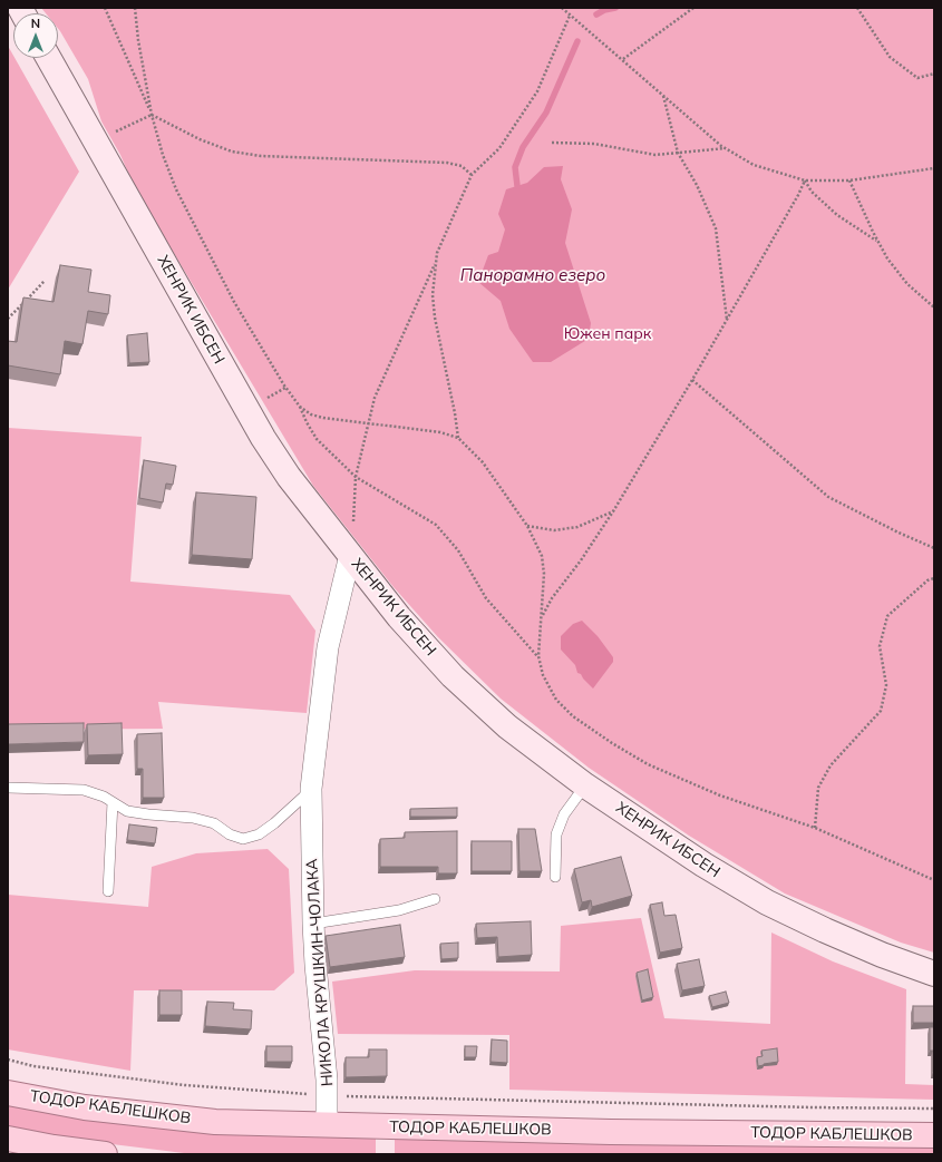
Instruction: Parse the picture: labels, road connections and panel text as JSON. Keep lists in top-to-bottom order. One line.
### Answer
{"streets":{"main road":["ХЕНРИК ИБСЕН","ТОДОР КАБЛЕШКОВ"],"street":["НИКОЛА КРУШКИН-ЧОЛАКА"]},"crossings":[["ХЕНРИК ИБСЕН","НИКОЛА КРУШКИН-ЧОЛАКА"],["НИКОЛА КРУШКИН-ЧОЛАКА","ТОДОР КАБЛЕШКОВ"]],"water":["Панорамно езеро"],"parks":["Южен парк"],"north":"top"}
